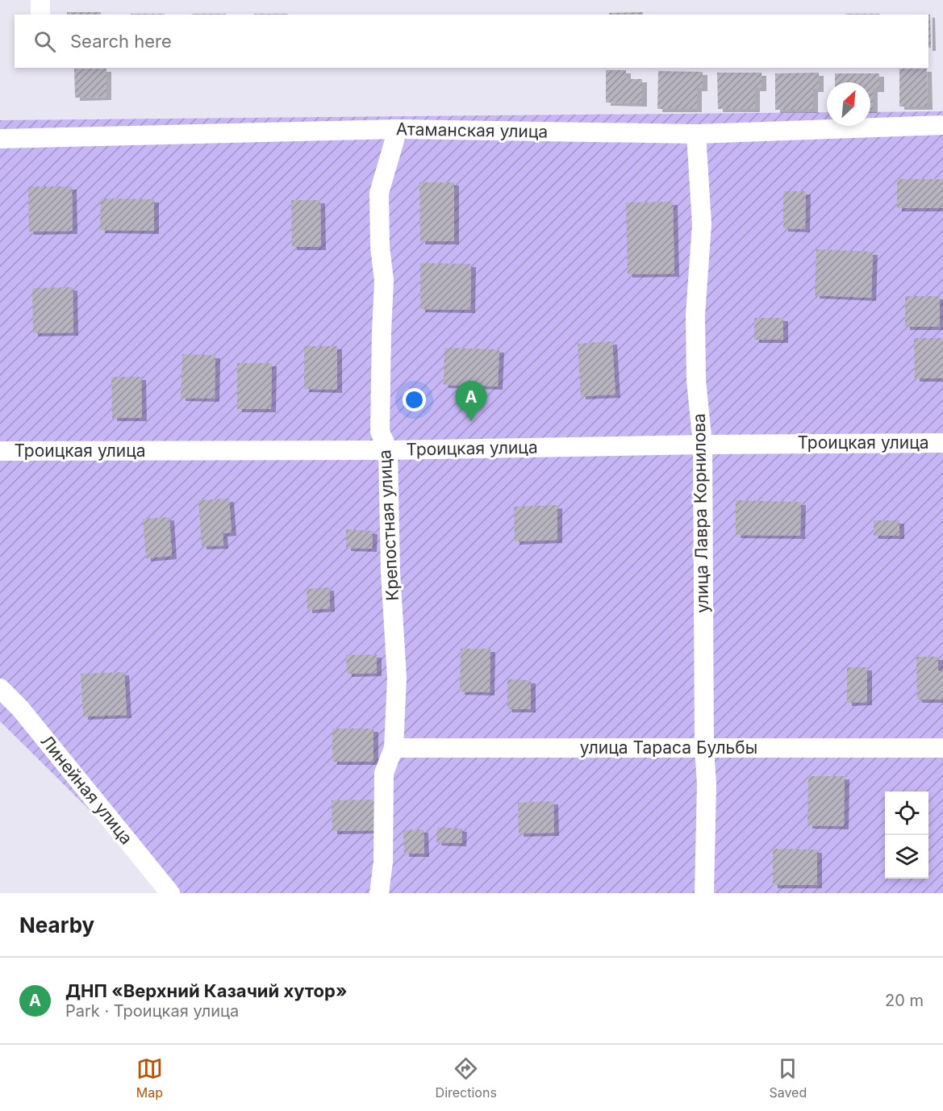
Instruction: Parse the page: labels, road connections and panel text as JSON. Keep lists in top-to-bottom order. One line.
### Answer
{"streets":{"street":["Атаманская улица","Троицкая улица","улица Лавра Корнилова","Крепостная улица","улица Тараса Бульбы","Линейная улица"]},"crossings":[["Атаманская улица","улица Лавра Корнилова"],["Атаманская улица","Крепостная улица"],["Троицкая улица","улица Лавра Корнилова"],["Троицкая улица","Крепостная улица"],["улица Лавра Корнилова","улица Тараса Бульбы"],["Крепостная улица","улица Тараса Бульбы"]],"north":"top right","page":{"search":"Search here","pins":"A","heading":"Nearby","list":[{"mark":"A","name":"ДНП «Верхний Казачий хутор»","note":"Park · Троицкая улица","value":"20 m"}],"nav":["Map","Directions","Saved"]}}
